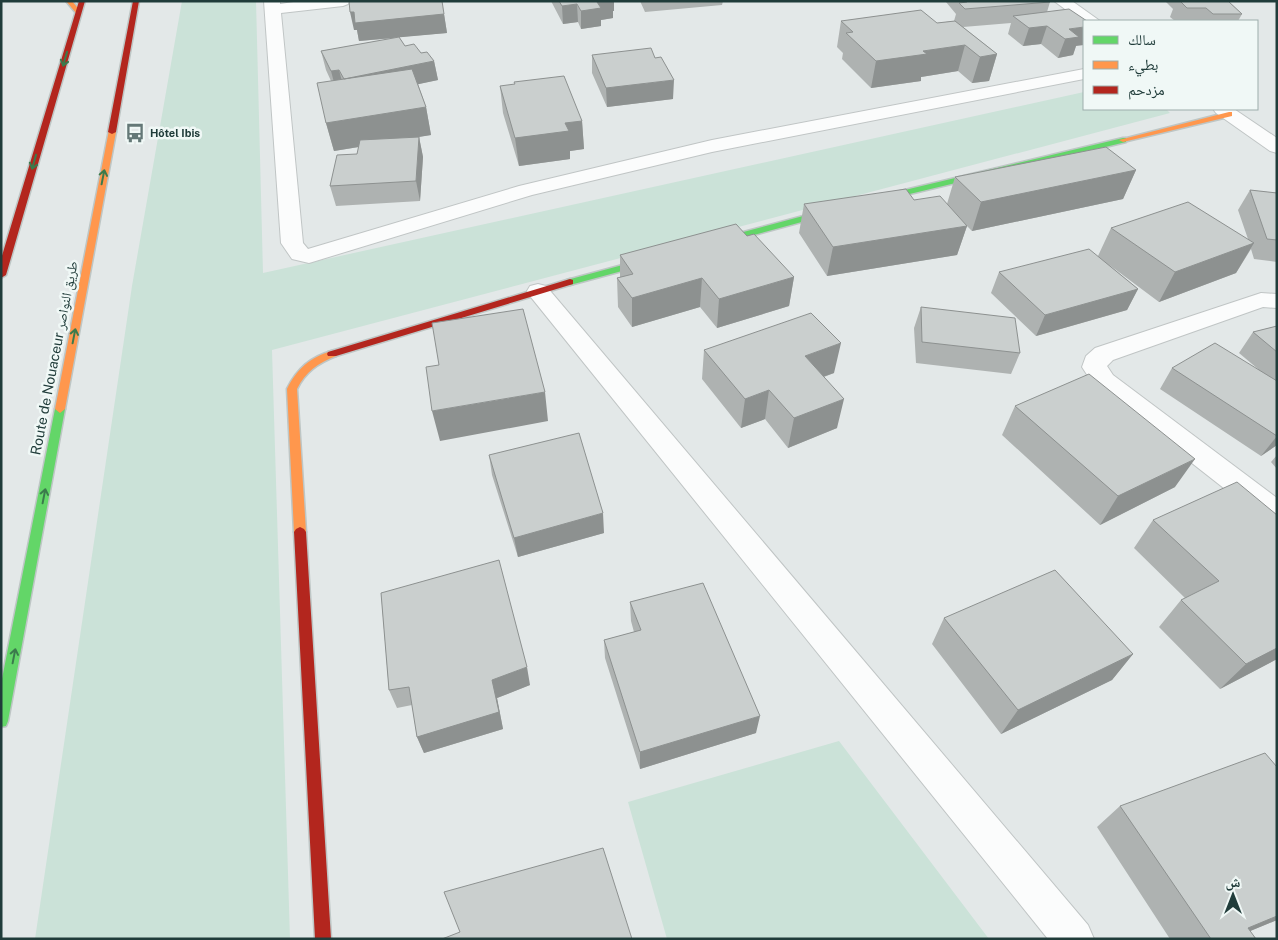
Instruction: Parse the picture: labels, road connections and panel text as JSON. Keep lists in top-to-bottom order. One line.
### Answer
{"streets":{"main road":["Route de Nouaceur طريق النواصر"]},"places":{"bus stop":["Hôtel Ibis"]},"legend":["سالك","بطيء","مزدحم"],"north":"top"}
